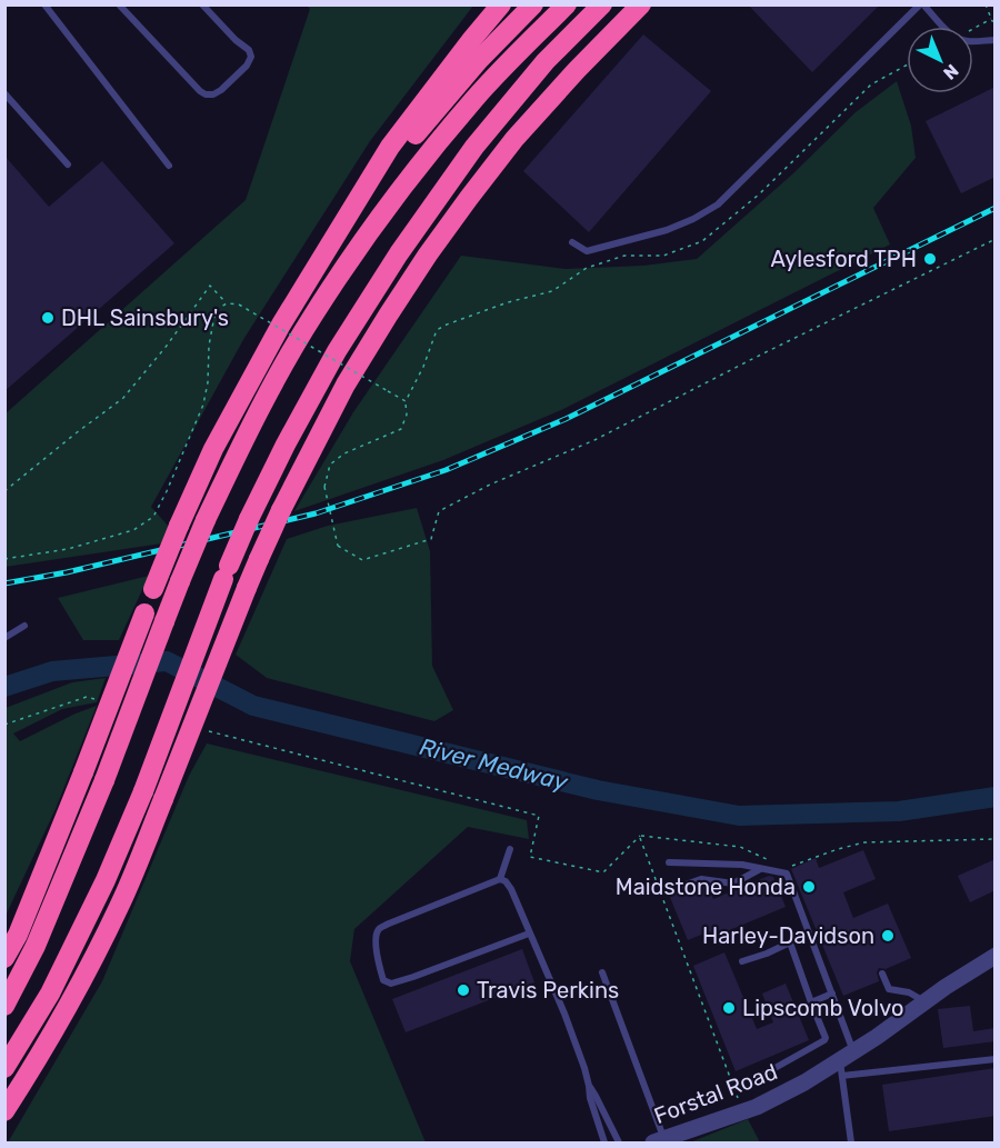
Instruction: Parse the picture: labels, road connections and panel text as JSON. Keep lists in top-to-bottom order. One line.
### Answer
{"streets":{"street":["Forstal Road"]},"water":["River Medway"],"places":["Aylesford TPH","DHL Sainsbury's","Maidstone Honda","Harley-Davidson","Travis Perkins","Lipscomb Volvo"],"north":"bottom right"}
